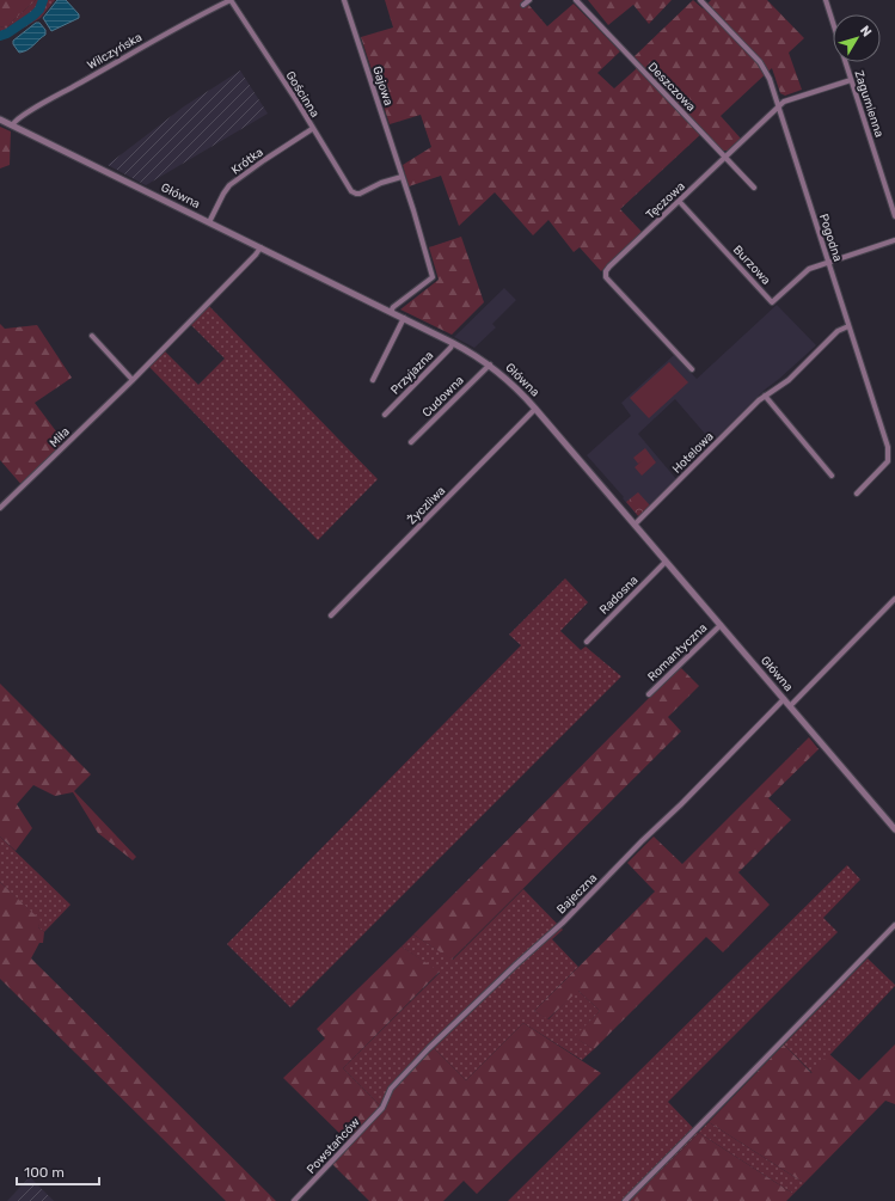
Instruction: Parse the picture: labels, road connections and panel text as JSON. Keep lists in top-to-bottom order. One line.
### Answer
{"streets":{"street":["Wilczyńska","Gajowa","Deszczowa","Gościnna","Zagumienna","Krótka","Główna","Tęczowa","Pogodna","Burzowa","Przyjazna","Cudowna","Miła","Hotelowa","Życzliwa","Radosna","Romantyczna","Bajeczna","Powstańców"]},"crossings":[["Wilczyńska","Gościnna"],["Wilczyńska","Główna"],["Gajowa","Gościnna"],["Gajowa","Główna"],["Deszczowa","Tęczowa"],["Gościnna","Krótka"],["Zagumienna","Tęczowa"],["Krótka","Główna"],["Główna","Przyjazna"],["Główna","Cudowna"],["Główna","Miła"],["Główna","Hotelowa"],["Główna","Życzliwa"],["Główna","Radosna"],["Główna","Romantyczna"],["Główna","Bajeczna"],["Tęczowa","Pogodna"],["Tęczowa","Burzowa"],["Pogodna","Burzowa"],["Pogodna","Hotelowa"],["Bajeczna","Powstańców"]],"scale_bar":"100 m","north":"top right"}
